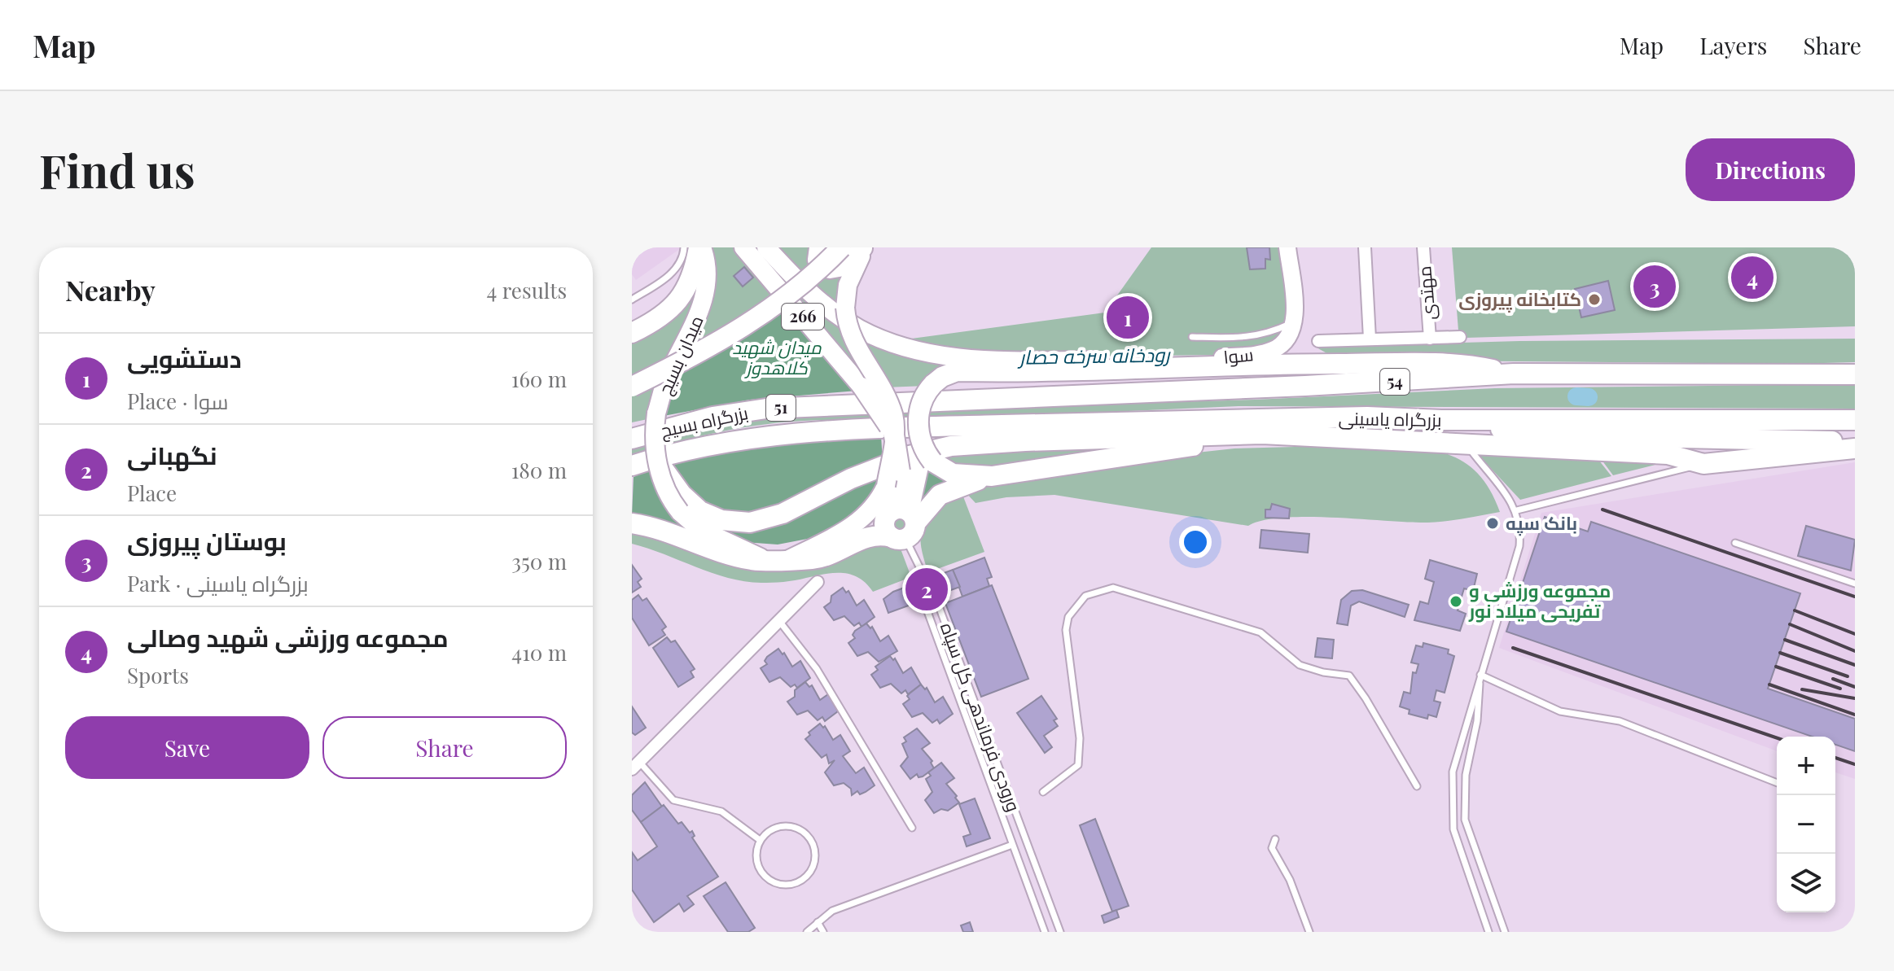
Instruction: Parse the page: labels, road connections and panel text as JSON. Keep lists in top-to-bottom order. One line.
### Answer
{"streets":{"highway":["54","51","بزرگراه یاسینی","بزرگراه بسیج"],"main road":["266","میدان بسیج","سوا"],"street":["مهتدی"],"lane":["ورودی فرماندهی کل سپاه"]},"crossings":[["بزرگراه یاسینی","بزرگراه بسیج"]],"water":["رودخانه سرخه حصار"],"parks":["میدان شهید کلاهدوز"],"places":["کتابخانه پیروزی","بانک سپه","مجموعه ورزشی و تفریحی میلاد نور"],"page":{"header":"Map","nav":["Map","Layers","Share"],"buttons":["Directions",["Save","Share"]],"title":"Find us","heading":["Nearby","4 results"],"pins":["4","3","1","2"],"list":[{"mark":"1","name":"دستشویی","note":"Place · سوا","value":"160 m"},{"mark":"2","name":"نگهبانی","note":"Place","value":"180 m"},{"mark":"3","name":"بوستان پیروزی","note":"Park · بزرگراه یاسینی","value":"350 m"},{"mark":"4","name":"مجموعه ورزشی شهید وصالی","note":"Sports","value":"410 m"}],"map_buttons":["+","−"]}}
